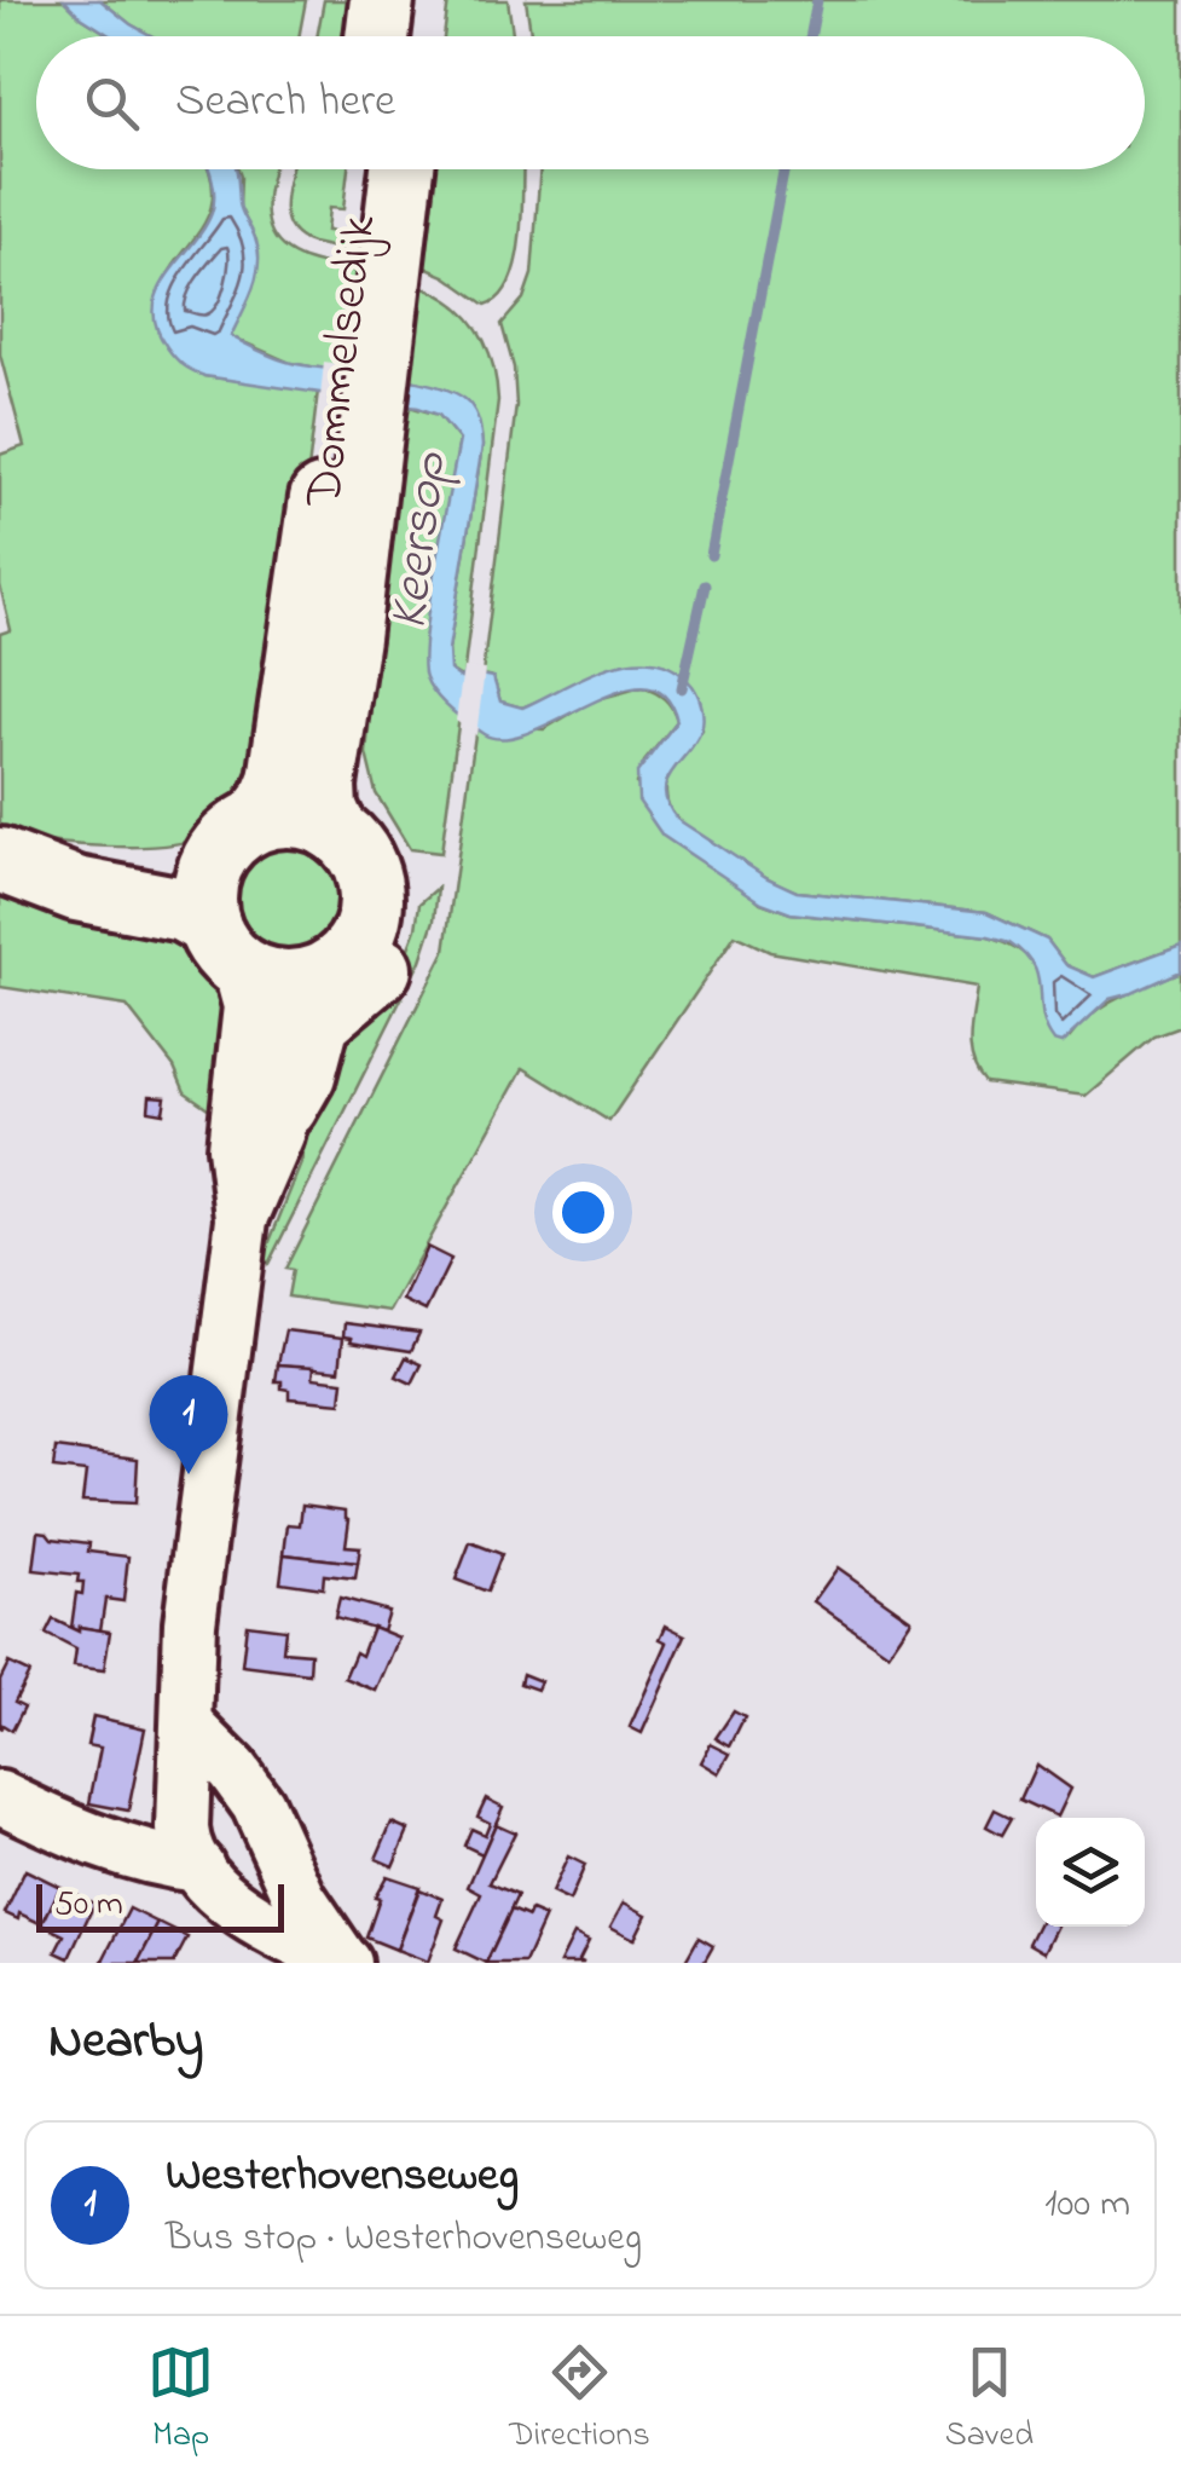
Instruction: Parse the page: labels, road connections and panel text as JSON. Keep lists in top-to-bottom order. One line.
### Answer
{"streets":{"main road":["Dommelsedijk"]},"water":["Keersop"],"scale_bar":"50 m","page":{"search":"Search here","pins":"1","scale":"50 m","heading":"Nearby","list":[{"mark":"1","name":"Westerhovenseweg","note":"Bus stop · Westerhovenseweg","value":"100 m"}],"nav":["Map","Directions","Saved"]}}
